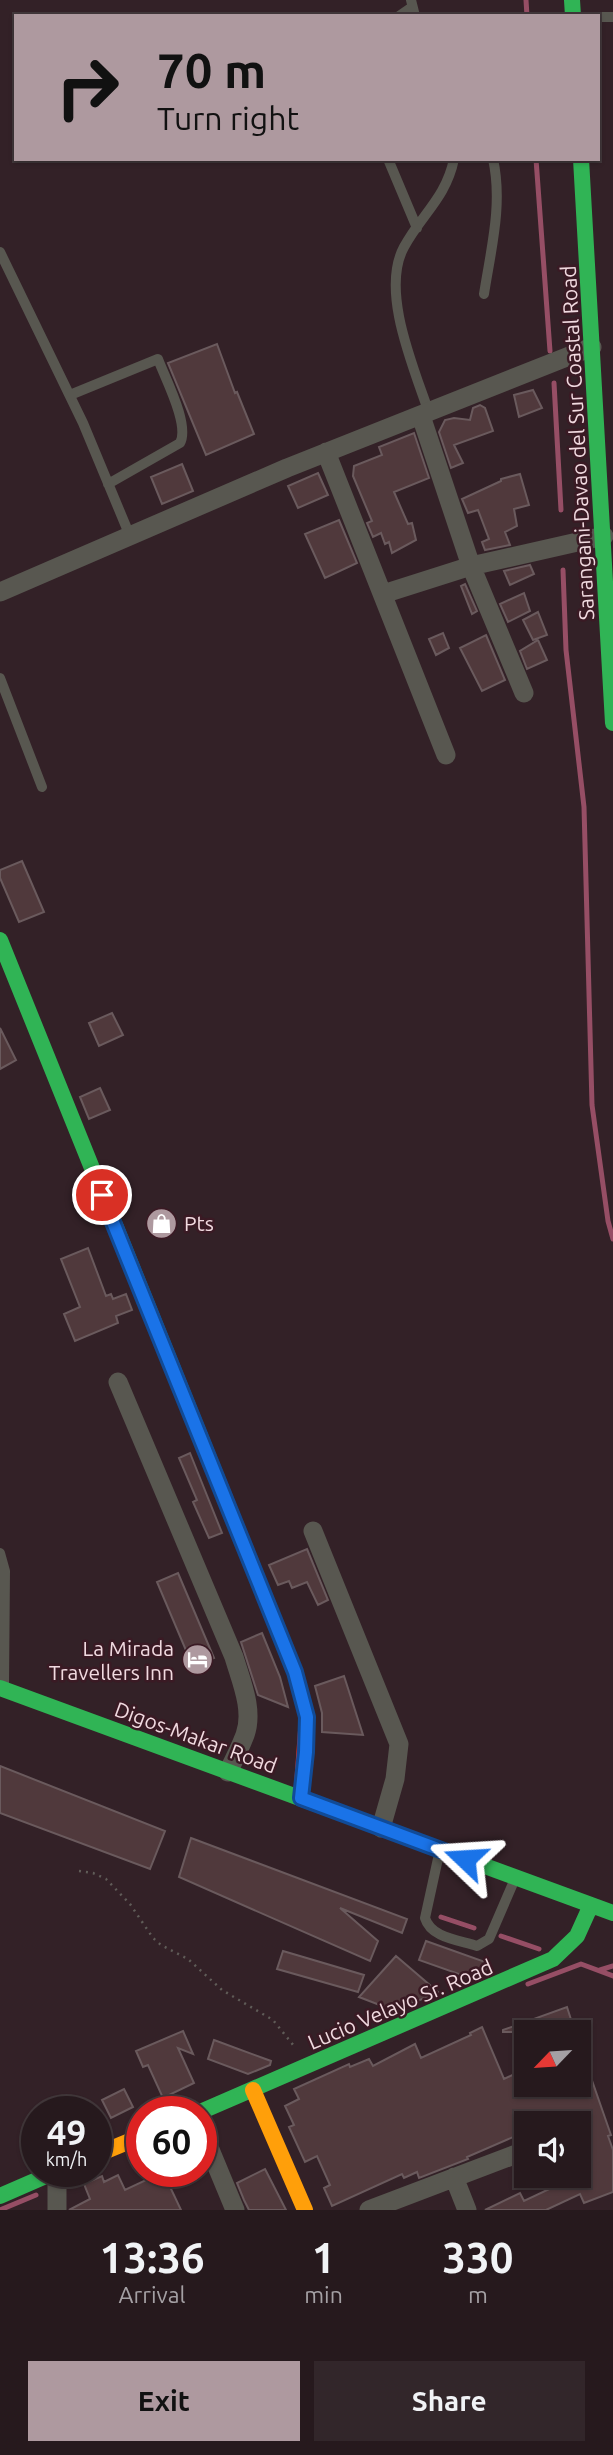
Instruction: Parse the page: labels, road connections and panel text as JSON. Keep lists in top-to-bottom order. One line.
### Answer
{"streets":{"main road":["Sarangani-Davao del Sur Coastal Road","Digos-Makar Road","Lucio Velayo Sr. Road"]},"crossings":[["Digos-Makar Road","Lucio Velayo Sr. Road"]],"places":{"shop":["Pts"],"hotel":["La Mirada Travellers Inn"]},"north":"bottom left","page":{"turn":["70 m","Turn right"],"speed":"49 km/h","limit":"60","eta":["13:36","Arrival","1","min","330","m"],"buttons":["Exit","Share"]}}
